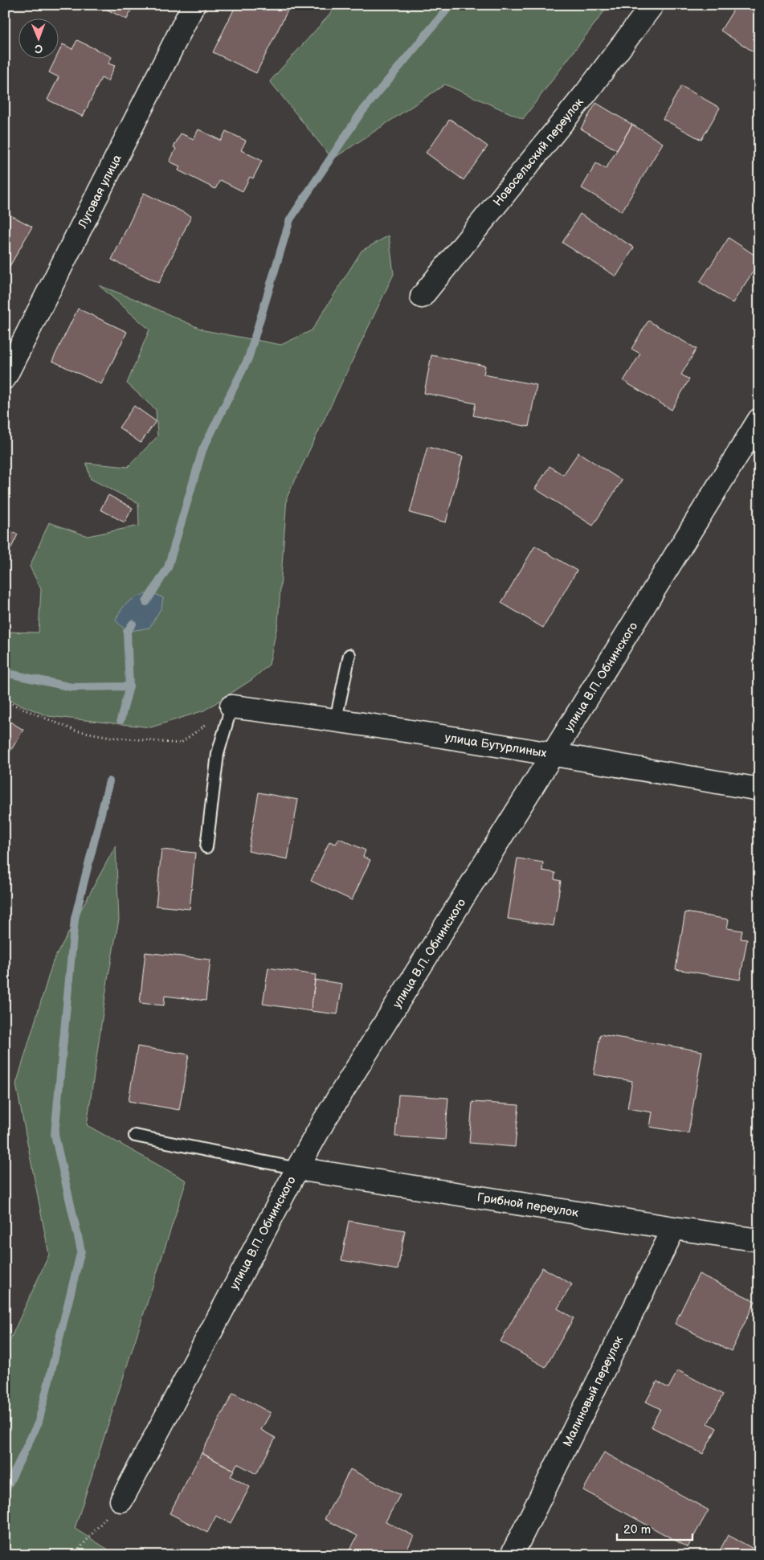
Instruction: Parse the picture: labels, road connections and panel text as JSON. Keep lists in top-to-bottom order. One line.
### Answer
{"streets":{"street":["Новосельский переулок","Луговая улица","улица В.П. Обнинского","улица Бутурлиных","Грибной переулок","Малиновый переулок"]},"crossings":[["улица В.П. Обнинского","улица Бутурлиных"],["улица В.П. Обнинского","Грибной переулок"],["Грибной переулок","Малиновый переулок"]],"scale_bar":"20 m","north":"bottom"}
